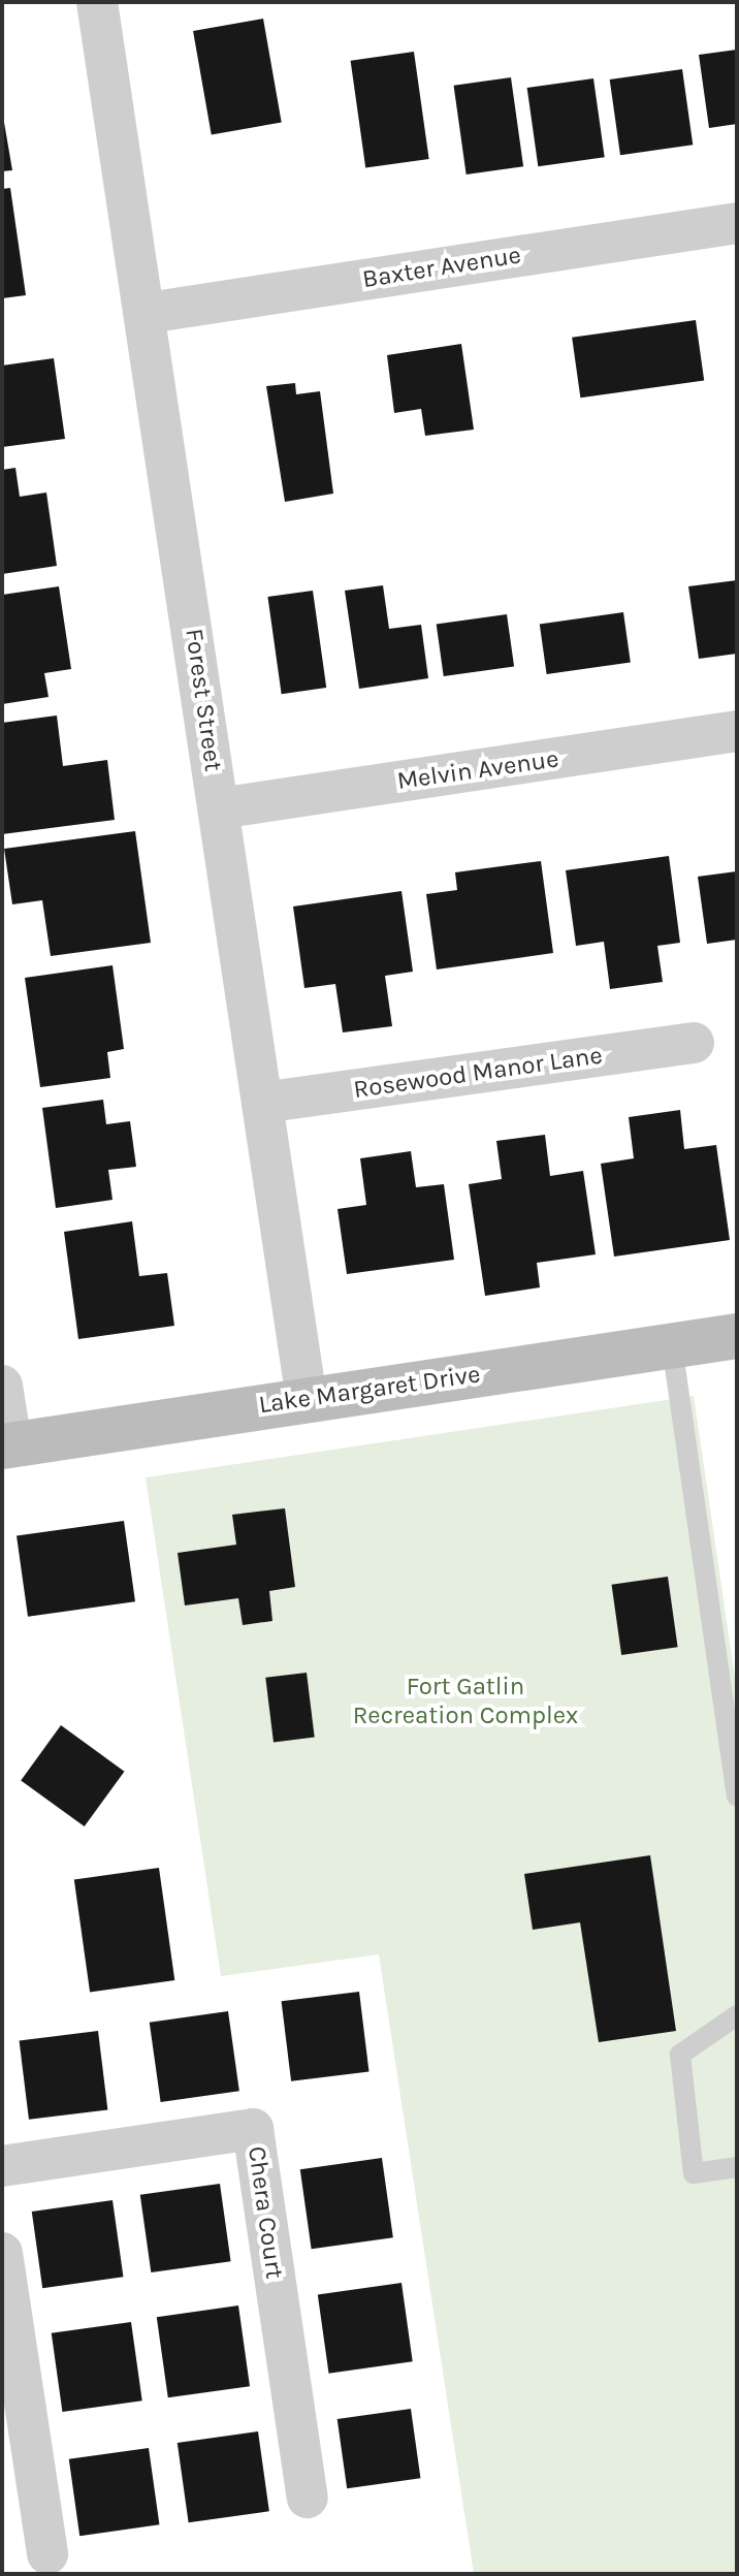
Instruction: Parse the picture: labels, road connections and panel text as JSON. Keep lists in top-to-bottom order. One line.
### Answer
{"streets":{"street":["Baxter Avenue","Forest Street","Melvin Avenue","Rosewood Manor Lane","Lake Margaret Drive","Chera Court"]},"crossings":[["Baxter Avenue","Forest Street"],["Forest Street","Melvin Avenue"],["Forest Street","Rosewood Manor Lane"],["Forest Street","Lake Margaret Drive"]],"parks":["Fort Gatlin Recreation Complex"]}
